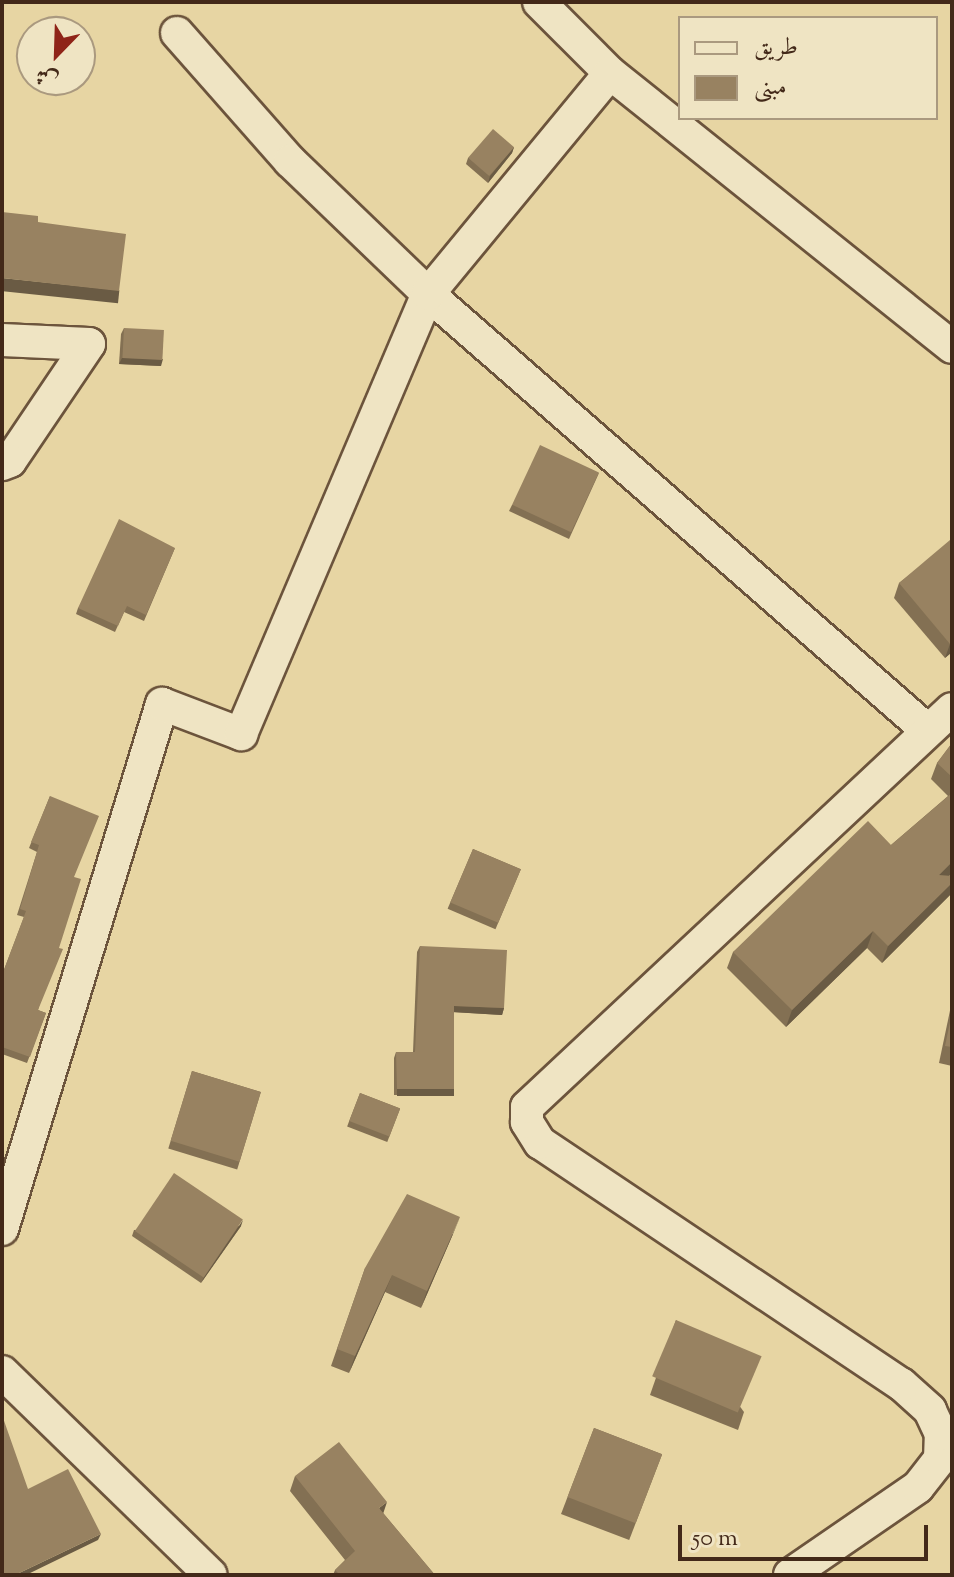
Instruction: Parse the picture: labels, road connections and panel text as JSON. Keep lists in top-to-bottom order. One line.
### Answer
{"legend":["طريق","مبنى"],"scale_bar":"50 m","north":"bottom left"}
